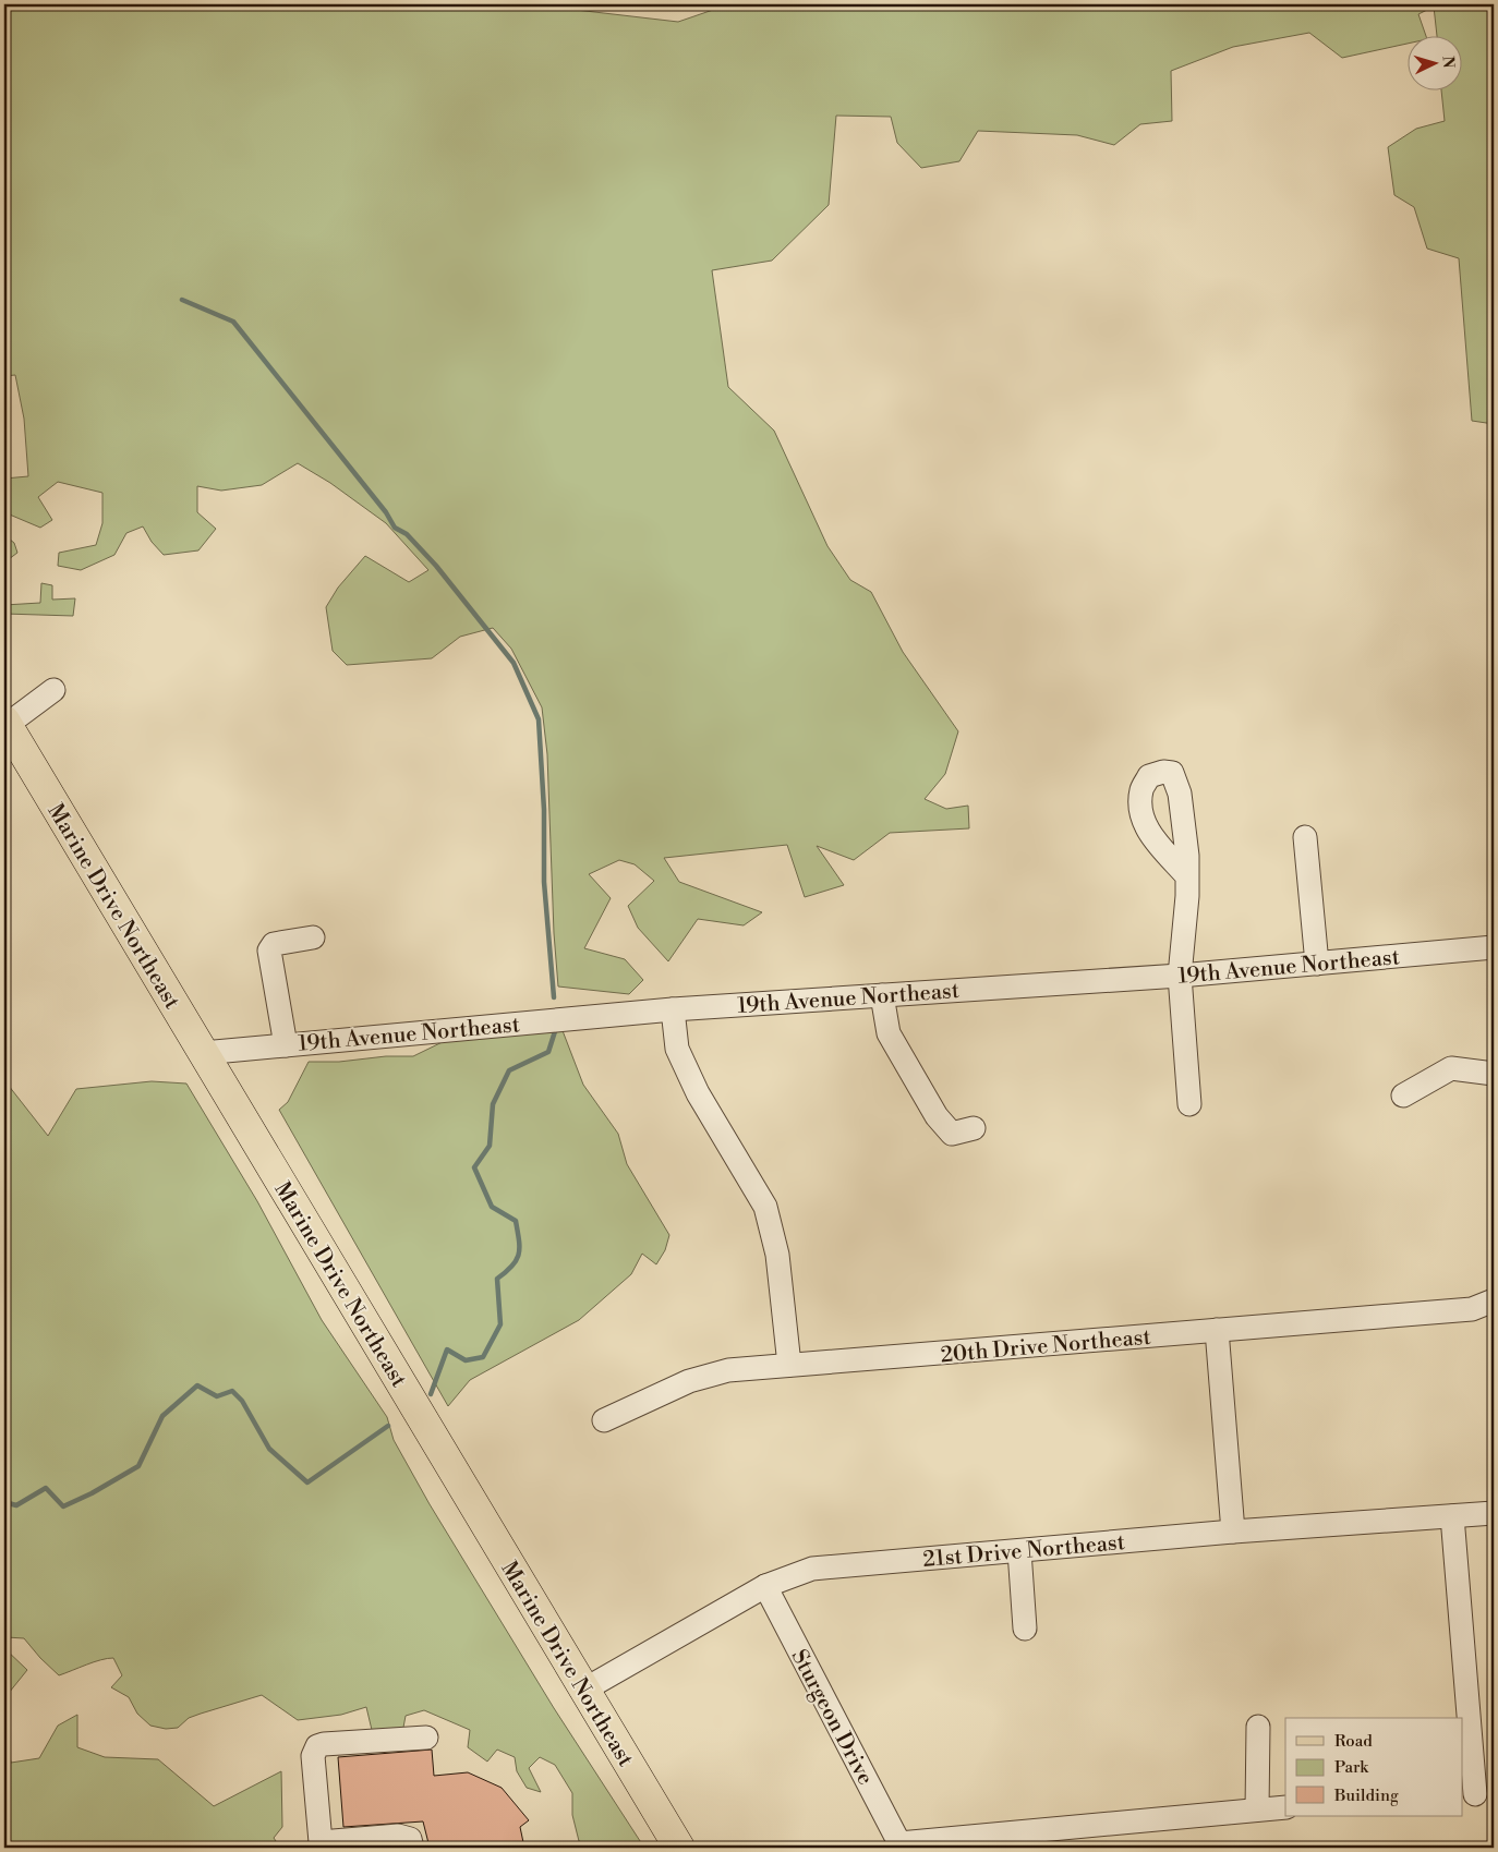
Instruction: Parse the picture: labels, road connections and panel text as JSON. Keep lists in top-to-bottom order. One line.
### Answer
{"streets":{"main road":["Marine Drive Northeast"],"street":["19th Avenue Northeast","20th Drive Northeast","21st Drive Northeast","Sturgeon Drive"]},"crossings":[["Marine Drive Northeast","19th Avenue Northeast"],["Marine Drive Northeast","21st Drive Northeast"],["21st Drive Northeast","Sturgeon Drive"]],"legend":["Road","Park","Building"],"north":"right"}
